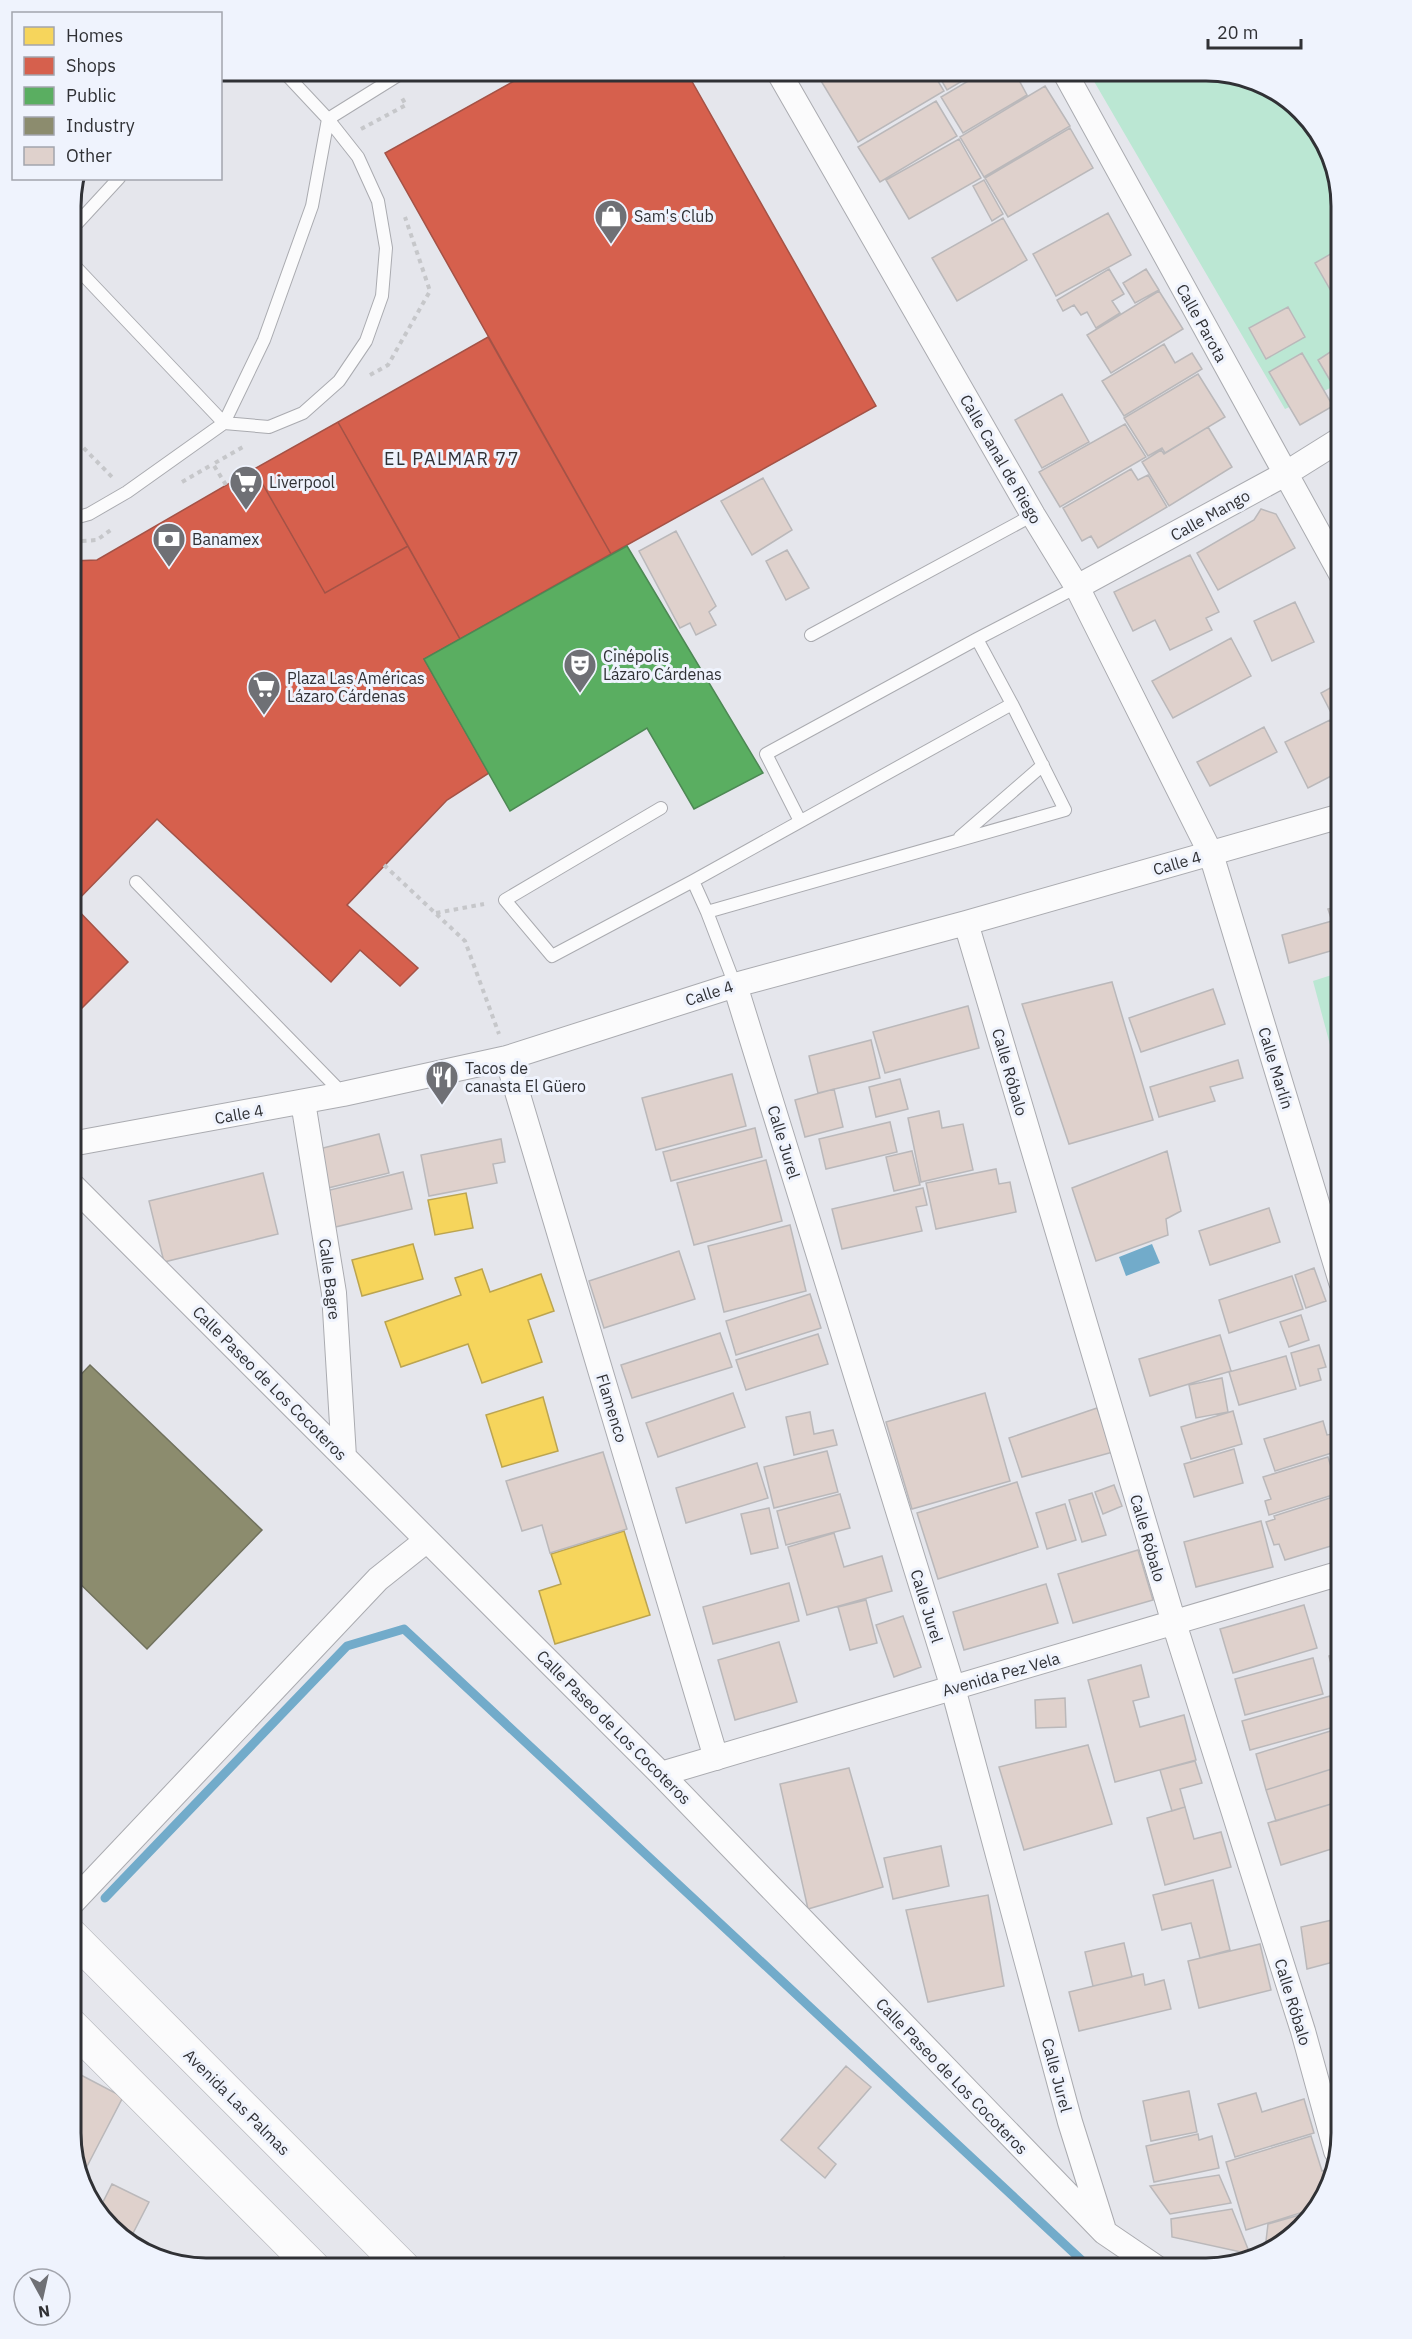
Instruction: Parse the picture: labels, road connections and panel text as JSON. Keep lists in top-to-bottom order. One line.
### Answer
{"streets":{"main road":["Avenida Las Palmas"],"street":["Calle Parota","Calle Canal de Riego","Calle Mango","Calle 4","Calle Marlín","Calle Róbalo","Calle Jurel","Calle Bagre","Calle Paseo de Los Cocoteros","Flamenco","Avenida Pez Vela"]},"crossings":[["Calle Parota","Calle Mango"],["Calle Canal de Riego","Calle Mango"],["Calle Canal de Riego","Calle 4"],["Calle Canal de Riego","Calle Marlín"],["Calle 4","Calle Marlín"],["Calle 4","Calle Róbalo"],["Calle 4","Calle Jurel"],["Calle 4","Calle Bagre"],["Calle 4","Flamenco"],["Calle Róbalo","Avenida Pez Vela"],["Calle Jurel","Calle Paseo de Los Cocoteros"],["Calle Jurel","Avenida Pez Vela"],["Calle Bagre","Calle Paseo de Los Cocoteros"],["Calle Paseo de Los Cocoteros","Avenida Pez Vela"],["Flamenco","Avenida Pez Vela"]],"districts":["EL PALMAR 77"],"places":{"shop":["Sam's Club"],"supermarket":["Liverpool","Plaza Las Américas Lázaro Cárdenas"],"bank":["Banamex"],"theatre":["Cinépolis Lázaro Cárdenas"],"restaurant":["Tacos de canasta El Güero"]},"legend":["Homes","Shops","Public","Industry","Other"],"scale_bar":"20 m","north":"bottom"}
